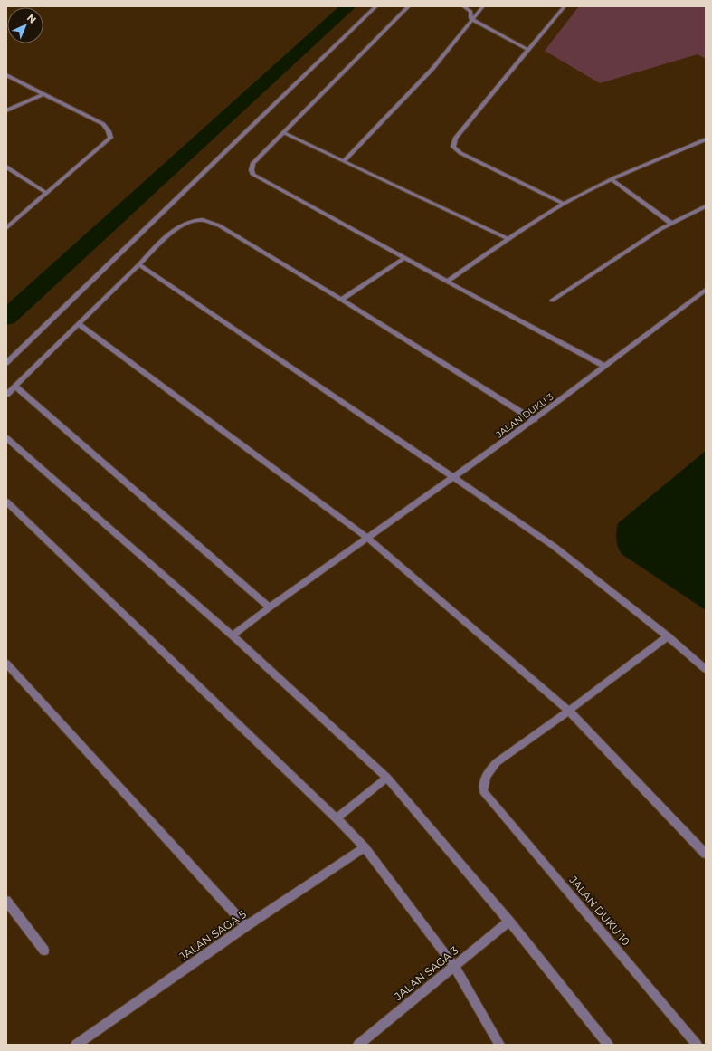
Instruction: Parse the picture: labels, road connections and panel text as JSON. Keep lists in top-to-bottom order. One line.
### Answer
{"streets":{"street":["JALAN DUKU 3","JALAN DUKU 10","JALAN SAGA 5","JALAN SAGA 3"]},"north":"top right"}
